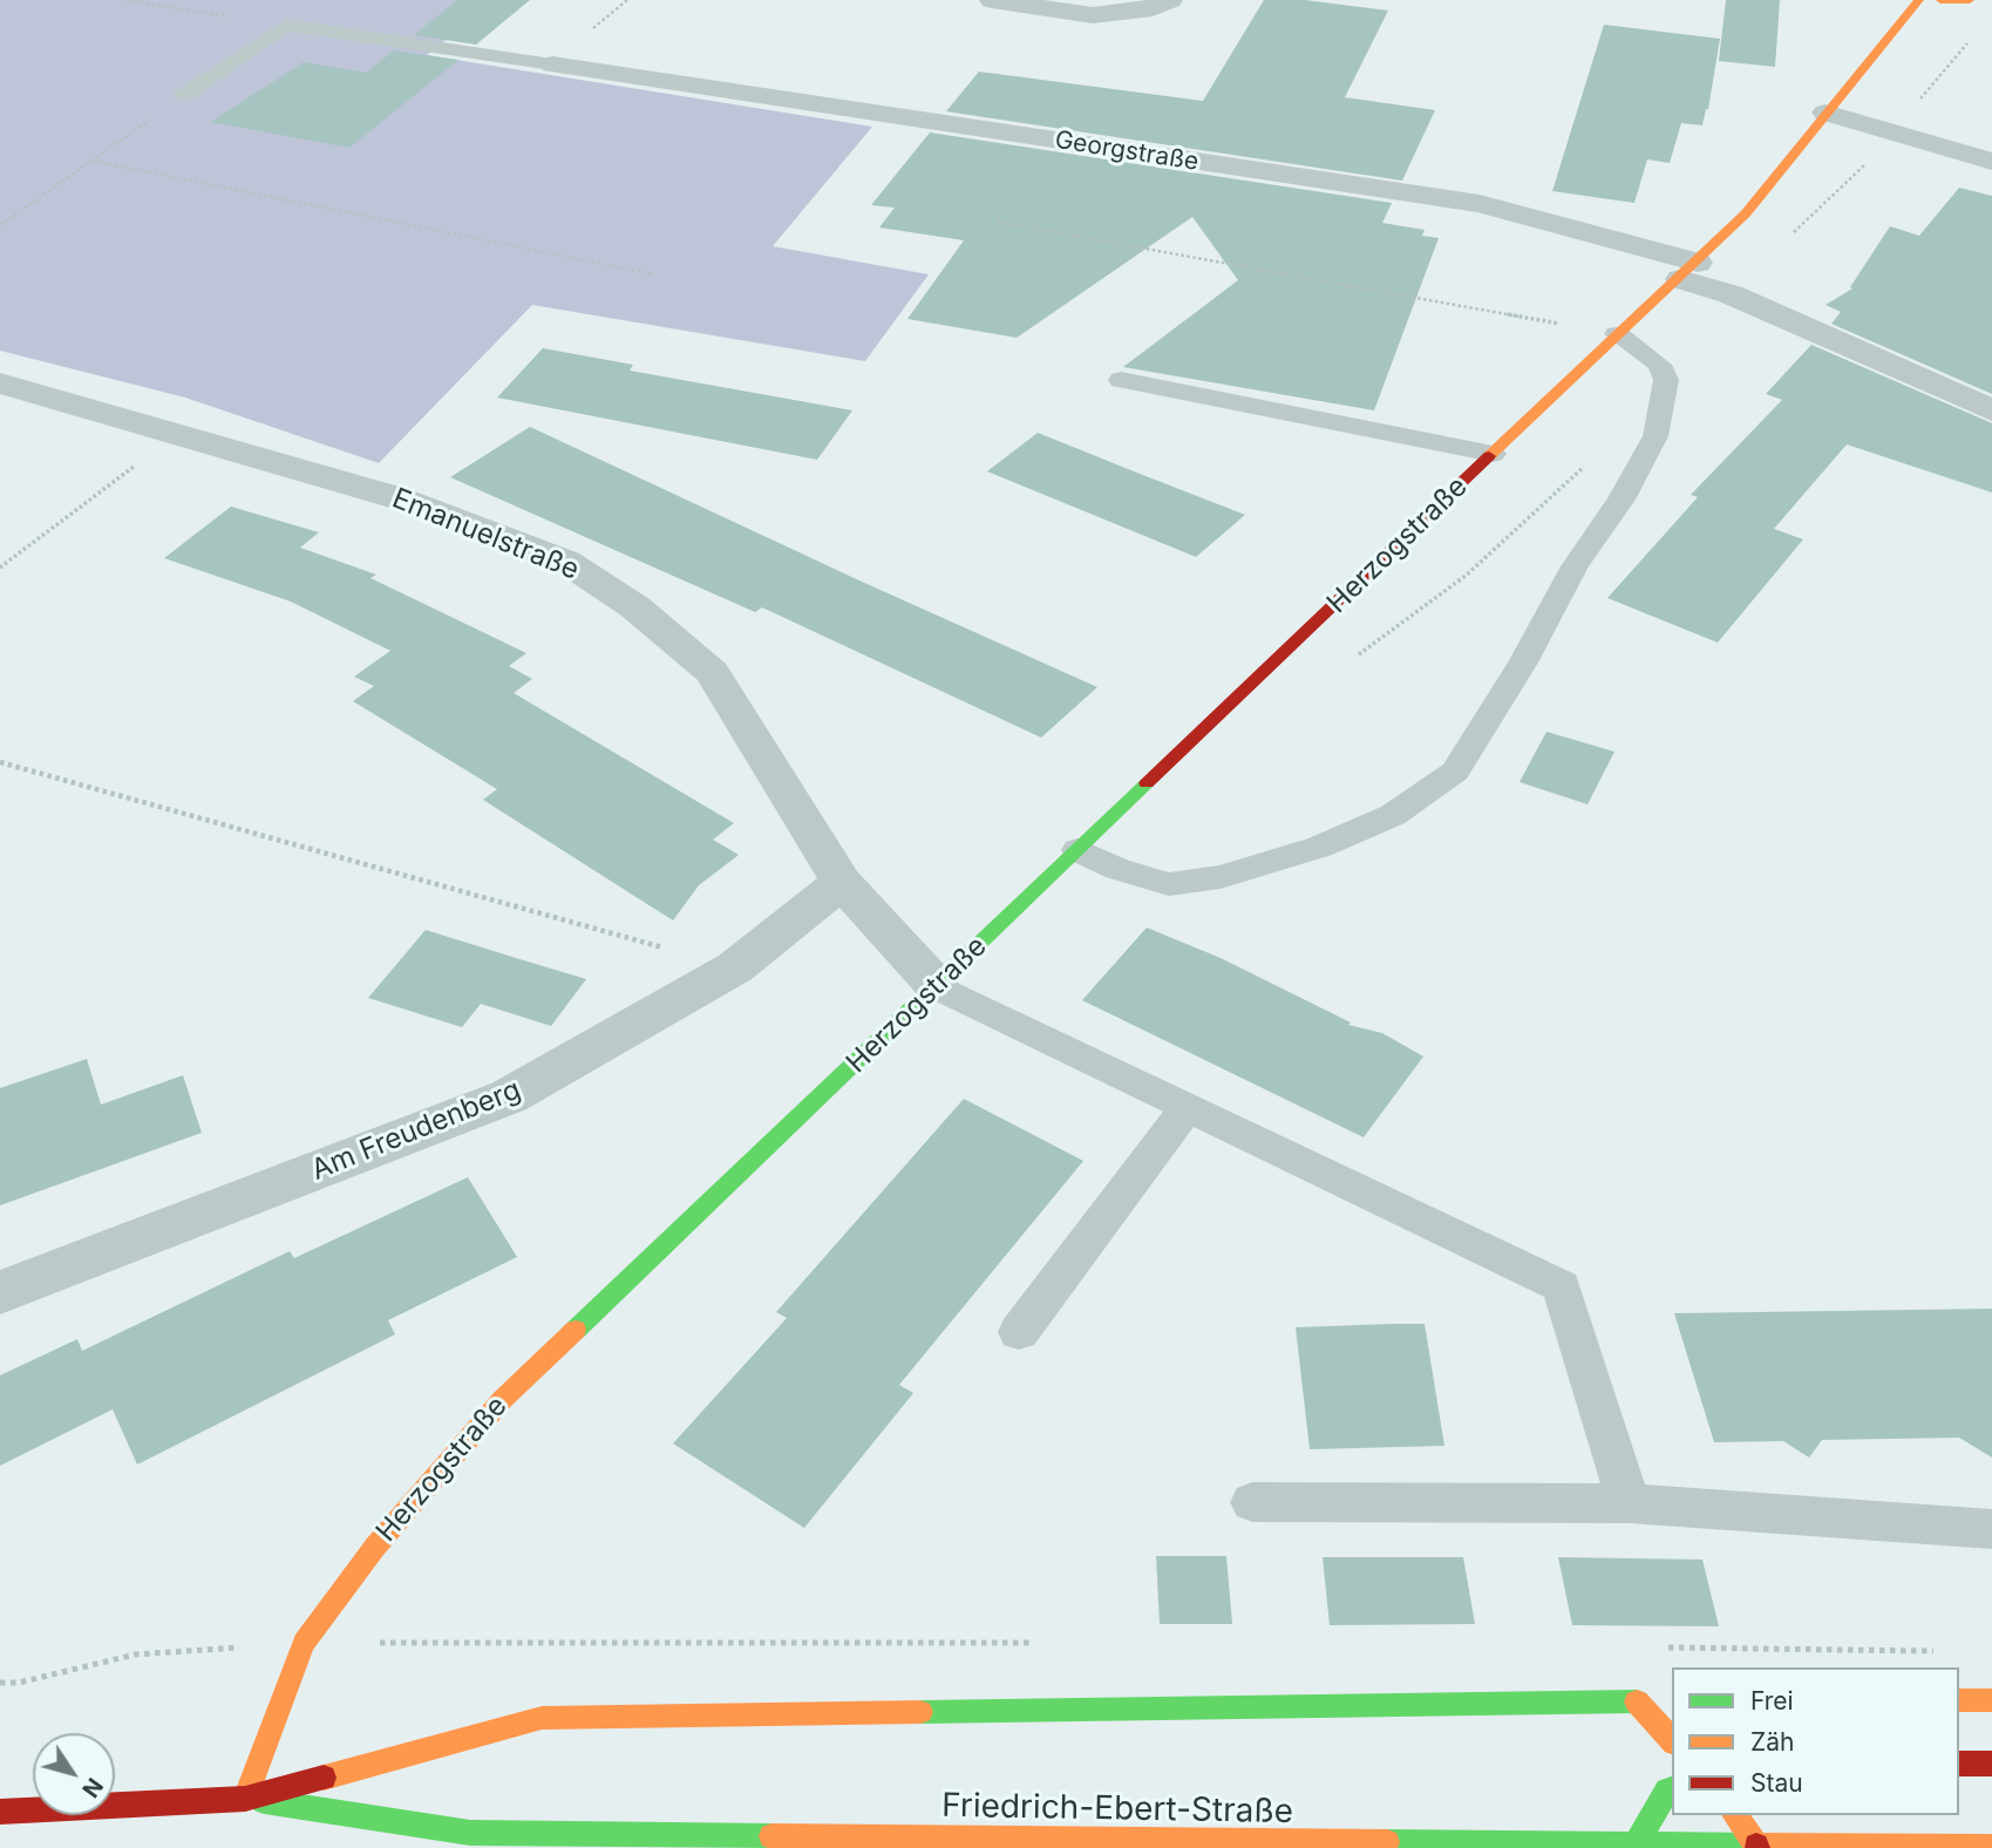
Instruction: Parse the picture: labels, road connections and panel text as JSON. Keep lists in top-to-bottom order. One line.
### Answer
{"streets":{"main road":["Herzogstraße","Friedrich-Ebert-Straße"],"street":["Georgstraße","Emanuelstraße","Am Freudenberg"]},"crossings":[["Georgstraße","Herzogstraße"],["Emanuelstraße","Herzogstraße"],["Emanuelstraße","Am Freudenberg"],["Herzogstraße","Friedrich-Ebert-Straße"]],"legend":["Frei","Zäh","Stau"],"north":"bottom right"}
